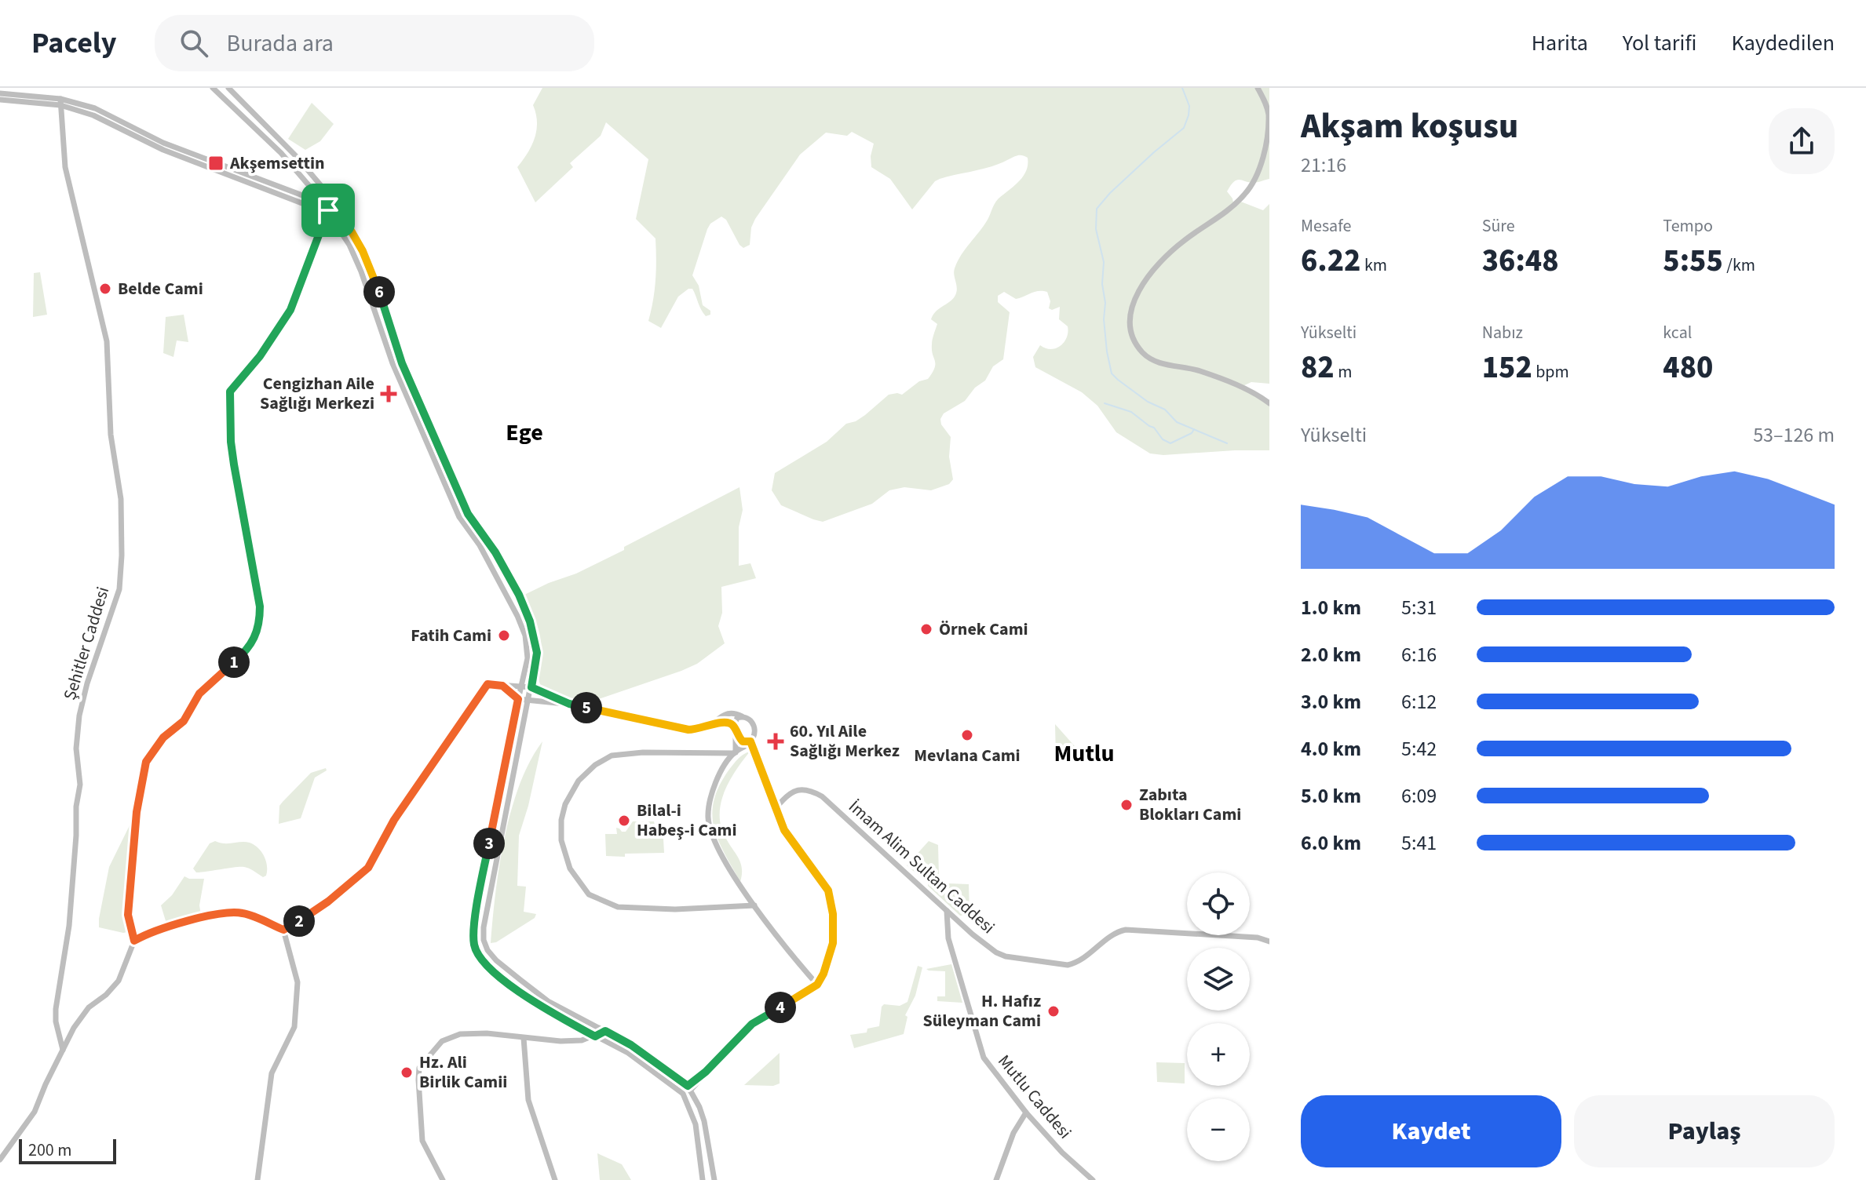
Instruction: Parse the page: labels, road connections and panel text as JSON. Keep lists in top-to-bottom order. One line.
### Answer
{"streets":{"street":["Şehitler Caddesi","İmam Alim Sultan Caddesi","Mutlu Caddesi"]},"crossings":[["İmam Alim Sultan Caddesi","Mutlu Caddesi"]],"districts":["Ege","Mutlu"],"places":{"transit":["Akşemsettin"],"other":["Belde Cami","Örnek Cami","Fatih Cami","Mevlana Cami","Zabıta Blokları Cami","Bilal-i Habeş-i Cami","H. Hafız Süleyman Cami","Hz. Ali Birlik Camii"],"health":["Cengizhan Aile Sağlığı Merkezi","60. Yıl Aile Sağlığı Merkez"]},"scale_bar":"200 m","page":{"header":"Pacely","search":"Burada ara","nav":["Harita","Yol tarifi","Kaydedilen"],"heading":["Akşam koşusu","21:16"],"stats":[["Mesafe","6.22 km"],["Süre","36:48"],["Tempo","5:55 /km"],["Yükselti","82 m"],["Nabız","152 bpm"],["kcal","480"]],"pins":["6","1","5","3","2","4"],"chart":["Yükselti","53–126 m"],"list":[{"name":"1.0 km","note":"5:31"},{"name":"2.0 km","note":"6:16"},{"name":"3.0 km","note":"6:12"},{"name":"4.0 km","note":"5:42"},{"name":"5.0 km","note":"6:09"},{"name":"6.0 km","note":"5:41"}],"map_buttons":["+","−"],"buttons":["Kaydet","Paylaş"],"scale":"200 m"}}
